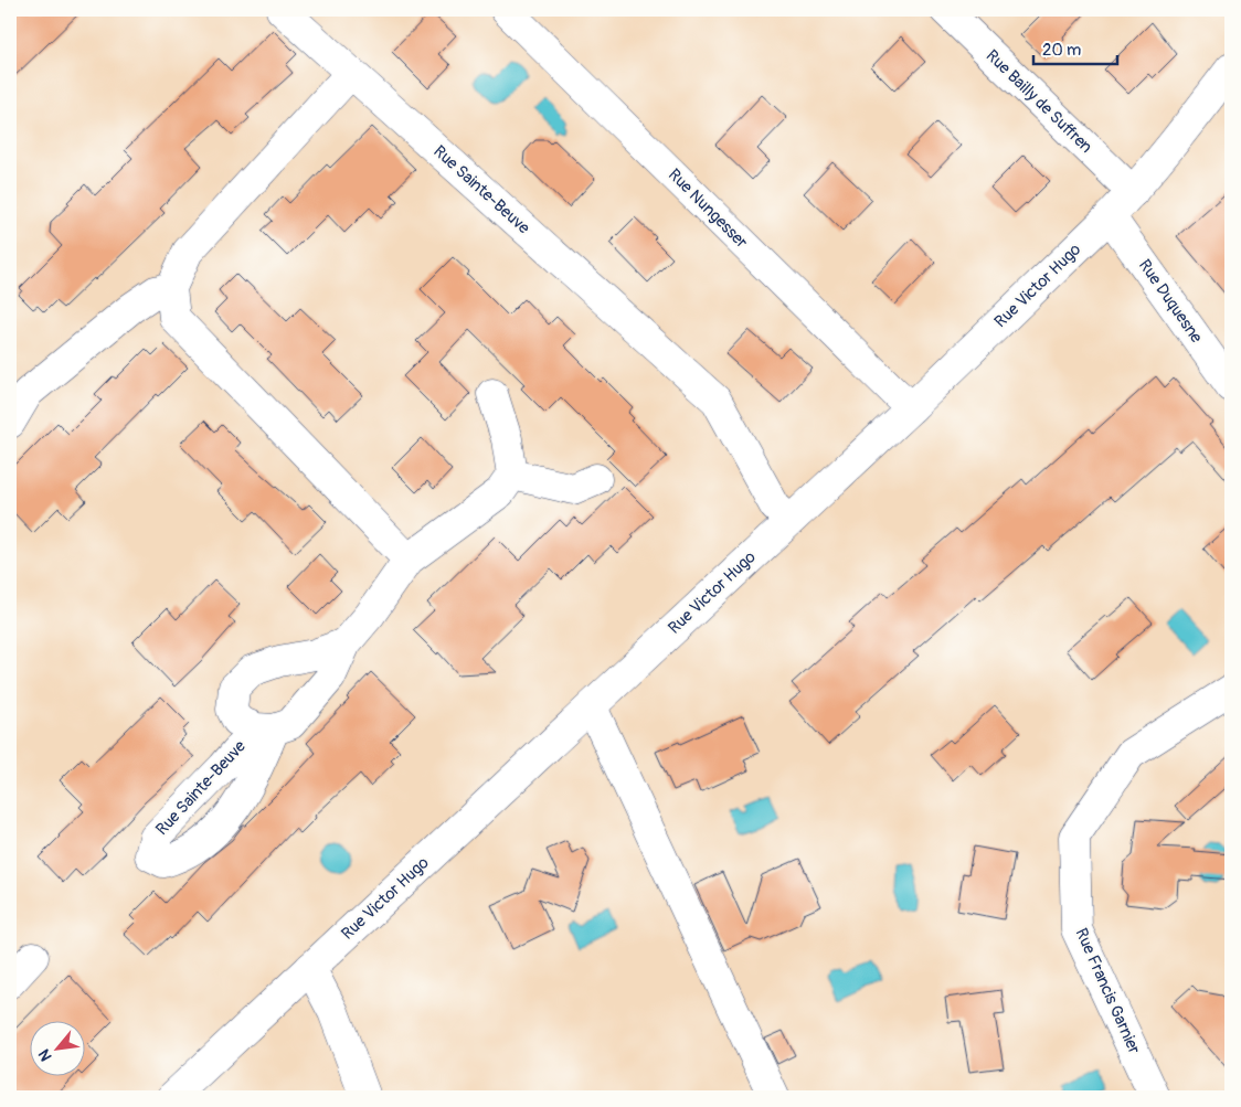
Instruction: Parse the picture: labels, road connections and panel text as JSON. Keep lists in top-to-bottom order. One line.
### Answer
{"streets":{"street":["Rue Bailly de Suffren","Rue Sainte-Beuve","Rue Nungesser","Rue Victor Hugo","Rue Duquesne","Rue Francis Garnier"]},"crossings":[["Rue Bailly de Suffren","Rue Victor Hugo"],["Rue Sainte-Beuve","Rue Victor Hugo"],["Rue Nungesser","Rue Victor Hugo"],["Rue Victor Hugo","Rue Duquesne"]],"scale_bar":"20 m","north":"bottom left"}
